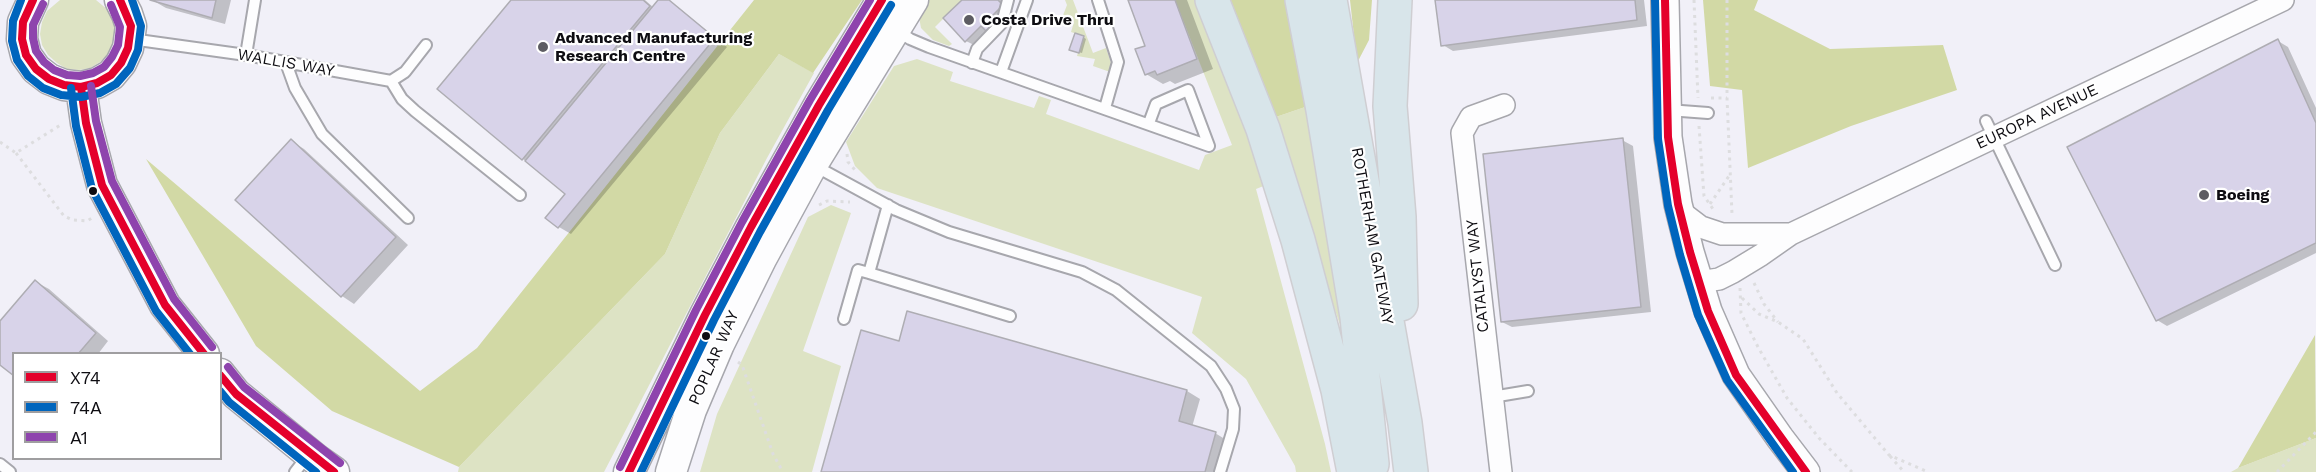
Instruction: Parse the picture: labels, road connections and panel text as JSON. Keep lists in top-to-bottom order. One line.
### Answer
{"streets":{"highway":["ROTHERHAM GATEWAY"],"main road":["POPLAR WAY"],"street":["EUROPA AVENUE","CATALYST WAY"],"lane":["WALLIS WAY"]},"places":["Costa Drive Thru","Advanced Manufacturing Research Centre","Boeing"],"lines":["transit line X74","transit line 74A","transit line A1"],"legend":["X74","74A","A1"]}
